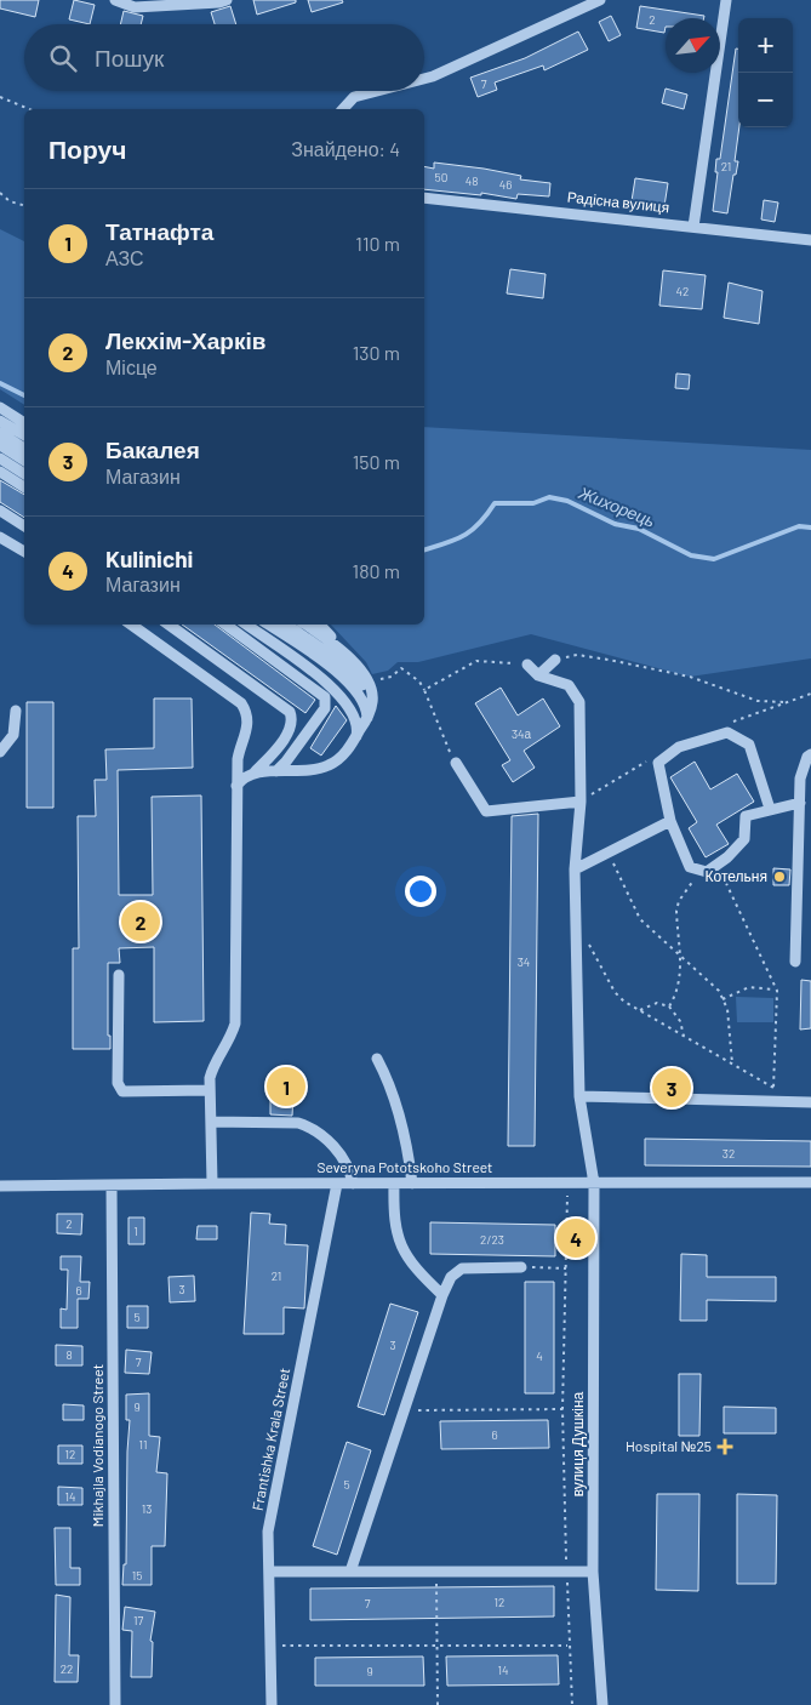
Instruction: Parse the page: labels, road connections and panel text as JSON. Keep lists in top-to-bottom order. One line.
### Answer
{"streets":{"street":["Радісна вулиця","Severyna Pototskoho Street","Frantishka Krala Street","вулиця Душкіна","Mikhajla Vodianogo Street"]},"crossings":[["Severyna Pototskoho Street","Frantishka Krala Street"],["Severyna Pototskoho Street","вулиця Душкіна"],["Severyna Pototskoho Street","Mikhajla Vodianogo Street"]],"water":["Жихорець"],"places":{"other":["Котельня"],"health":["Hospital №25"]},"house_numbers":["2","7","21","50","48","46","42","34а","34","32","2","1","2/23","21","3","6","5","3","8","4","7","9","6","11","12","5","14","13","15","12","7","17","22","14","9"],"north":"top right","page":{"map_buttons":["+","−"],"search":"Пошук","heading":["Поруч","Знайдено: 4"],"list":[{"mark":"1","name":"Татнафта","note":"АЗС","value":"110 m"},{"mark":"2","name":"Лекхім-Харків","note":"Місце","value":"130 m"},{"mark":"3","name":"Бакалея","note":"Магазин","value":"150 m"},{"mark":"4","name":"Kulinichi","note":"Магазин","value":"180 m"}],"pins":["2","1","3","4"]}}
